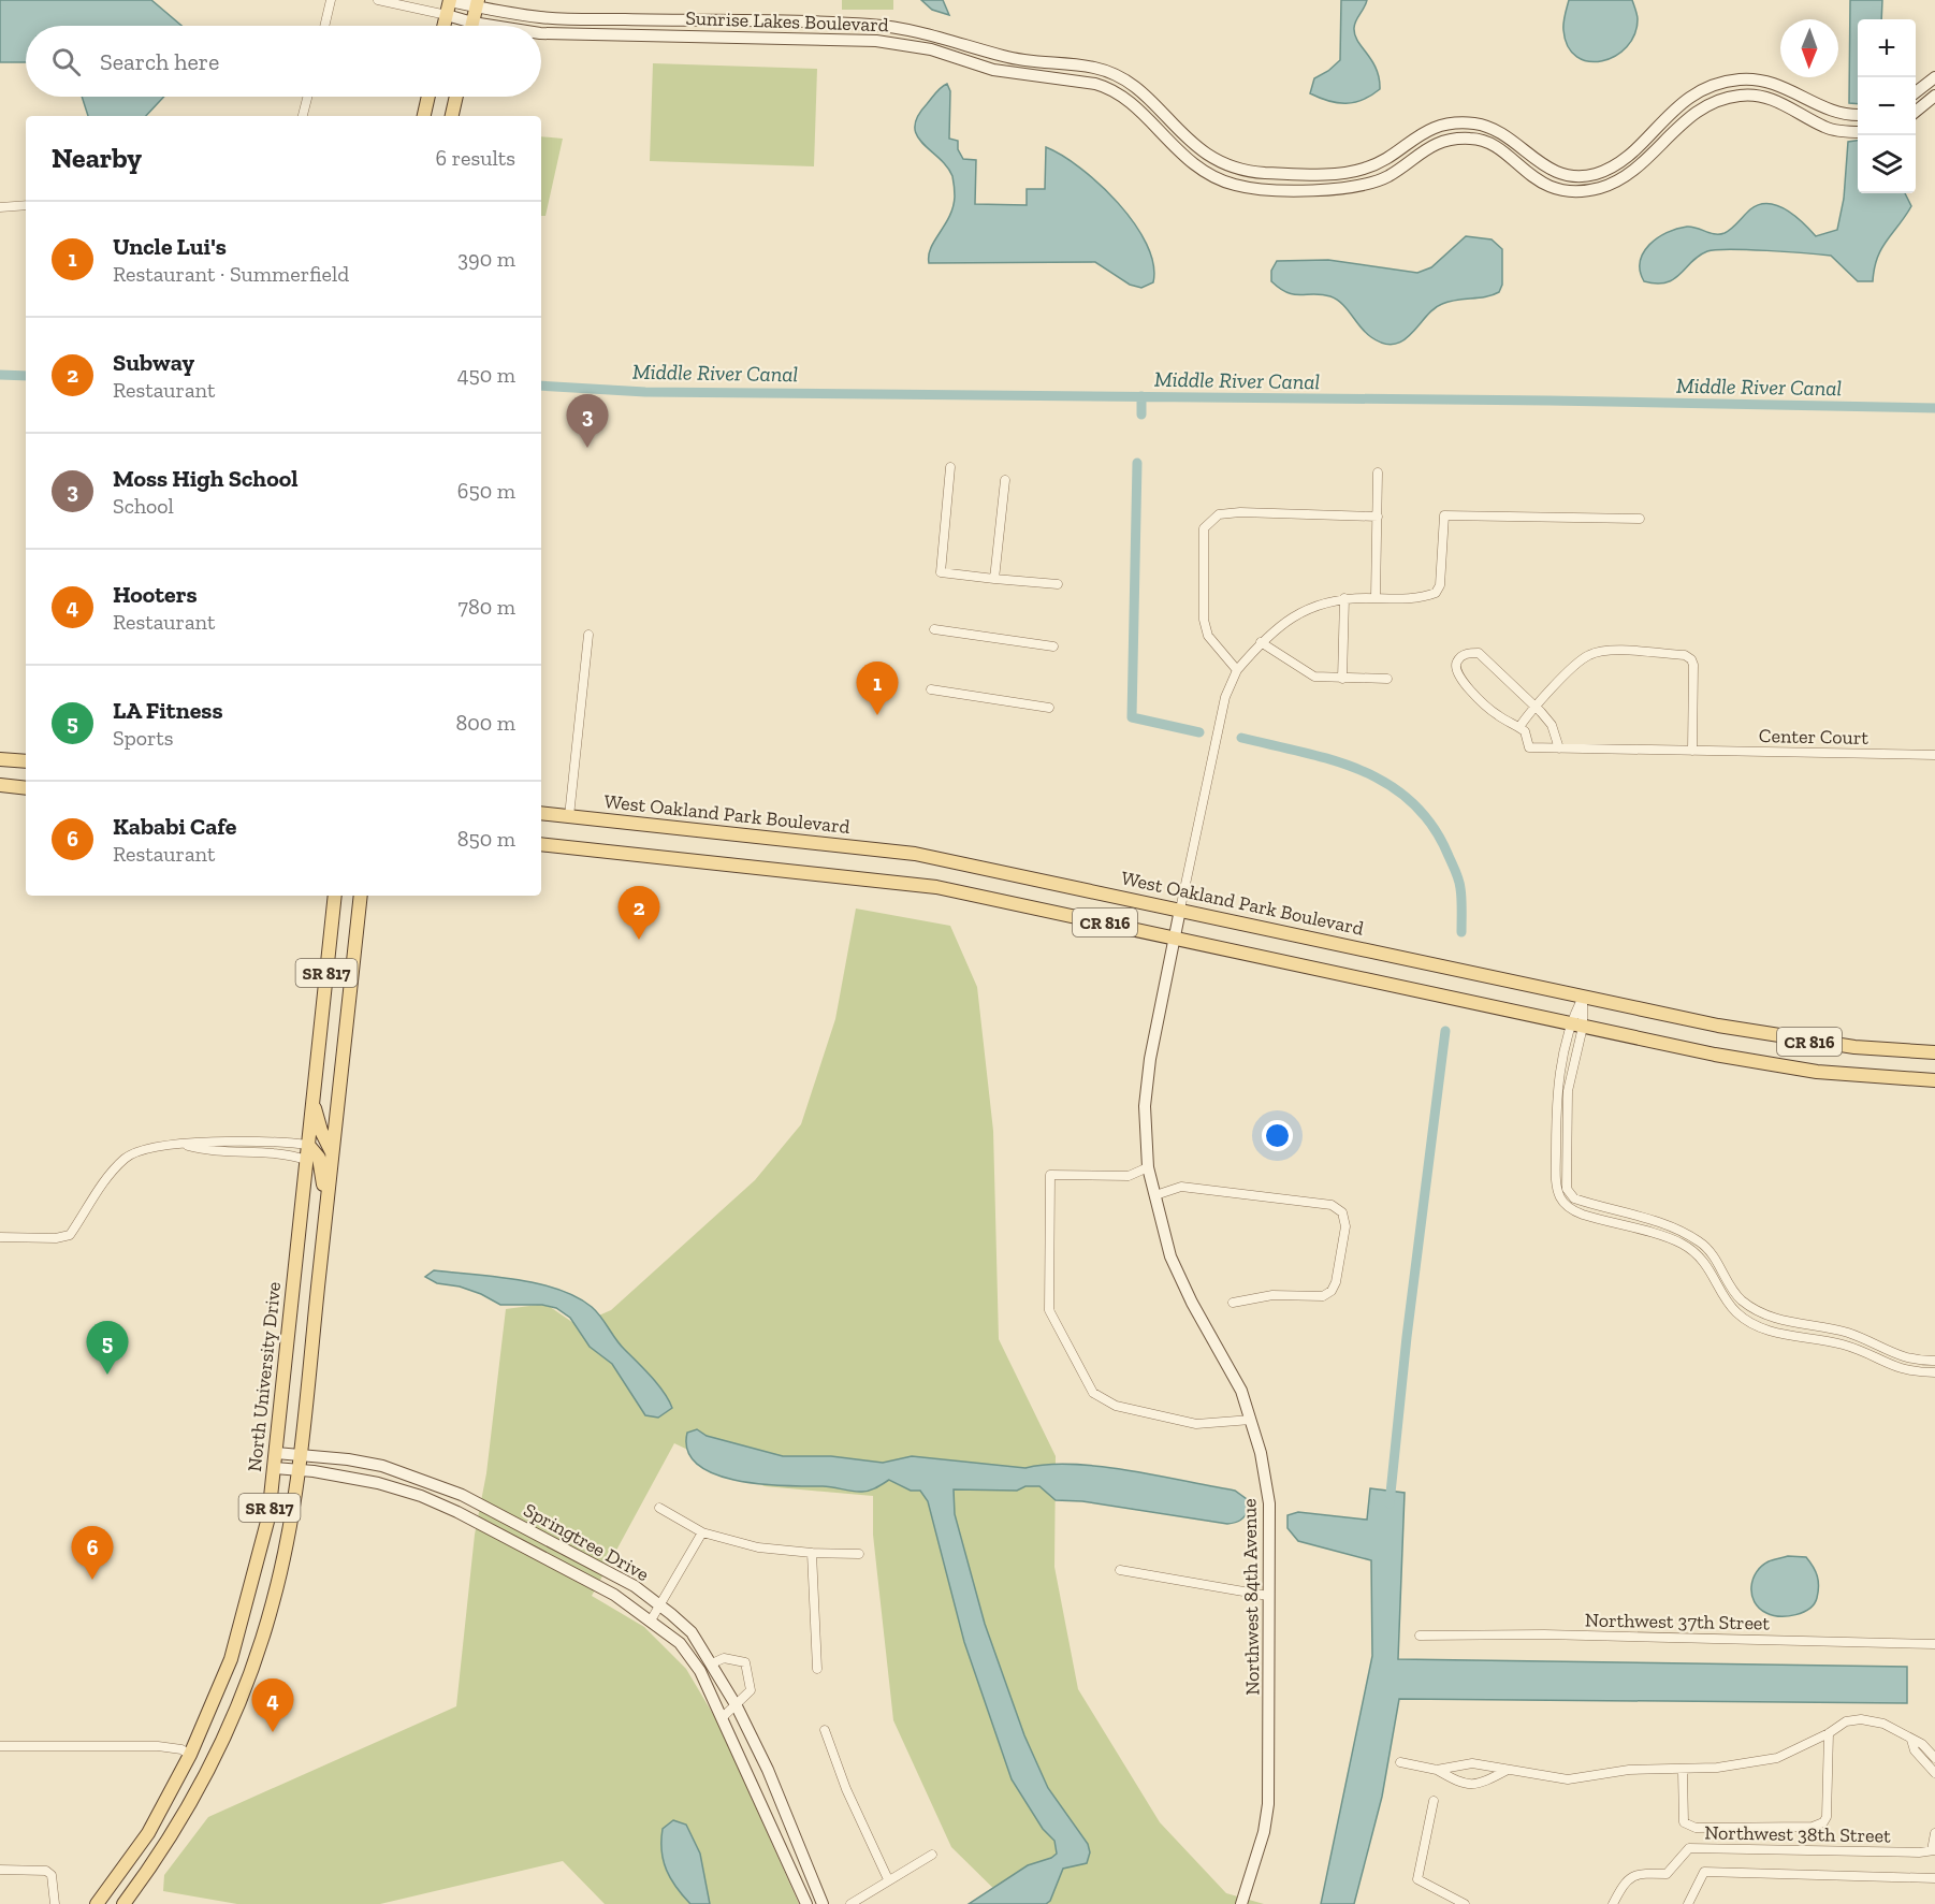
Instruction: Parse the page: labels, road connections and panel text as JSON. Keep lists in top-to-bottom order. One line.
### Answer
{"streets":{"main road":["West Oakland Park Boulevard","CR 816","SR 817","North University Drive"],"street":["Sunrise Lakes Boulevard","Center Court","Springtree Drive","Northwest 84th Avenue","Northwest 37th Street","Northwest 38th Street"]},"crossings":[["West Oakland Park Boulevard","Northwest 84th Avenue"],["CR 816","Northwest 84th Avenue"],["SR 817","Springtree Drive"],["North University Drive","Springtree Drive"]],"water":["Middle River Canal"],"north":"bottom","page":{"map_buttons":["+","−"],"search":"Search here","heading":["Nearby","6 results"],"list":[{"mark":"1","name":"Uncle Lui's","note":"Restaurant · Summerfield","value":"390 m"},{"mark":"2","name":"Subway","note":"Restaurant","value":"450 m"},{"mark":"3","name":"Moss High School","note":"School","value":"650 m"},{"mark":"4","name":"Hooters","note":"Restaurant","value":"780 m"},{"mark":"5","name":"LA Fitness","note":"Sports","value":"800 m"},{"mark":"6","name":"Kababi Cafe","note":"Restaurant","value":"850 m"}],"pins":["3","1","2","5","6","4"]}}
